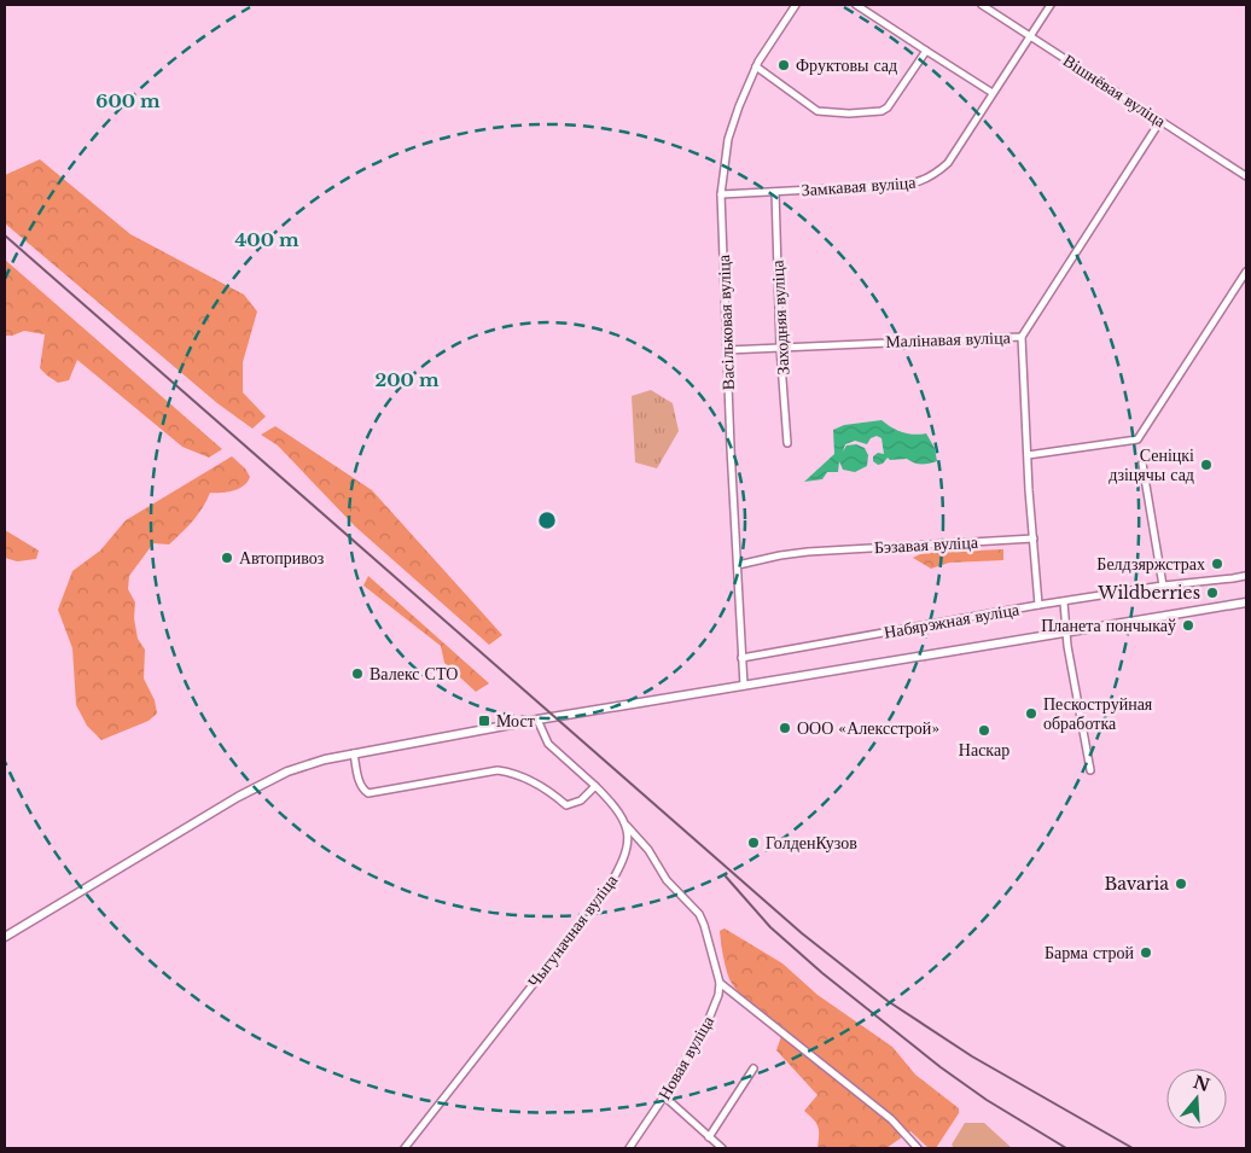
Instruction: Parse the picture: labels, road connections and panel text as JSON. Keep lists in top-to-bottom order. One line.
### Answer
{"streets":{"street":["Вішнёвая вуліца","Замкавая вуліца","Заходняя вуліца","Васільковая вуліца","Малінавая вуліца","Бэзавая вуліца","Набярэжная вуліца","Чыгуначная вуліца","Новая вуліца"]},"crossings":[["Вішнёвая вуліца","Замкавая вуліца"],["Вішнёвая вуліца","Малінавая вуліца"],["Замкавая вуліца","Заходняя вуліца"],["Замкавая вуліца","Васільковая вуліца"],["Заходняя вуліца","Малінавая вуліца"],["Васільковая вуліца","Малінавая вуліца"],["Васільковая вуліца","Бэзавая вуліца"],["Васільковая вуліца","Набярэжная вуліца"]],"places":{"other":["Фруктовы сад","Сеніцкі дзіцячы сад","Автопривоз","Белдзяржстрах","Wildberries","Планета пончыкаў","Валекс СТО","Пескоструйная обработка","ООО «Алексстрой»","Наскар","ГолденКузов","Bavaria","Барма строй"],"transit":["Мост"]},"north":"top","rings":["600 m","400 m","200 m"]}
